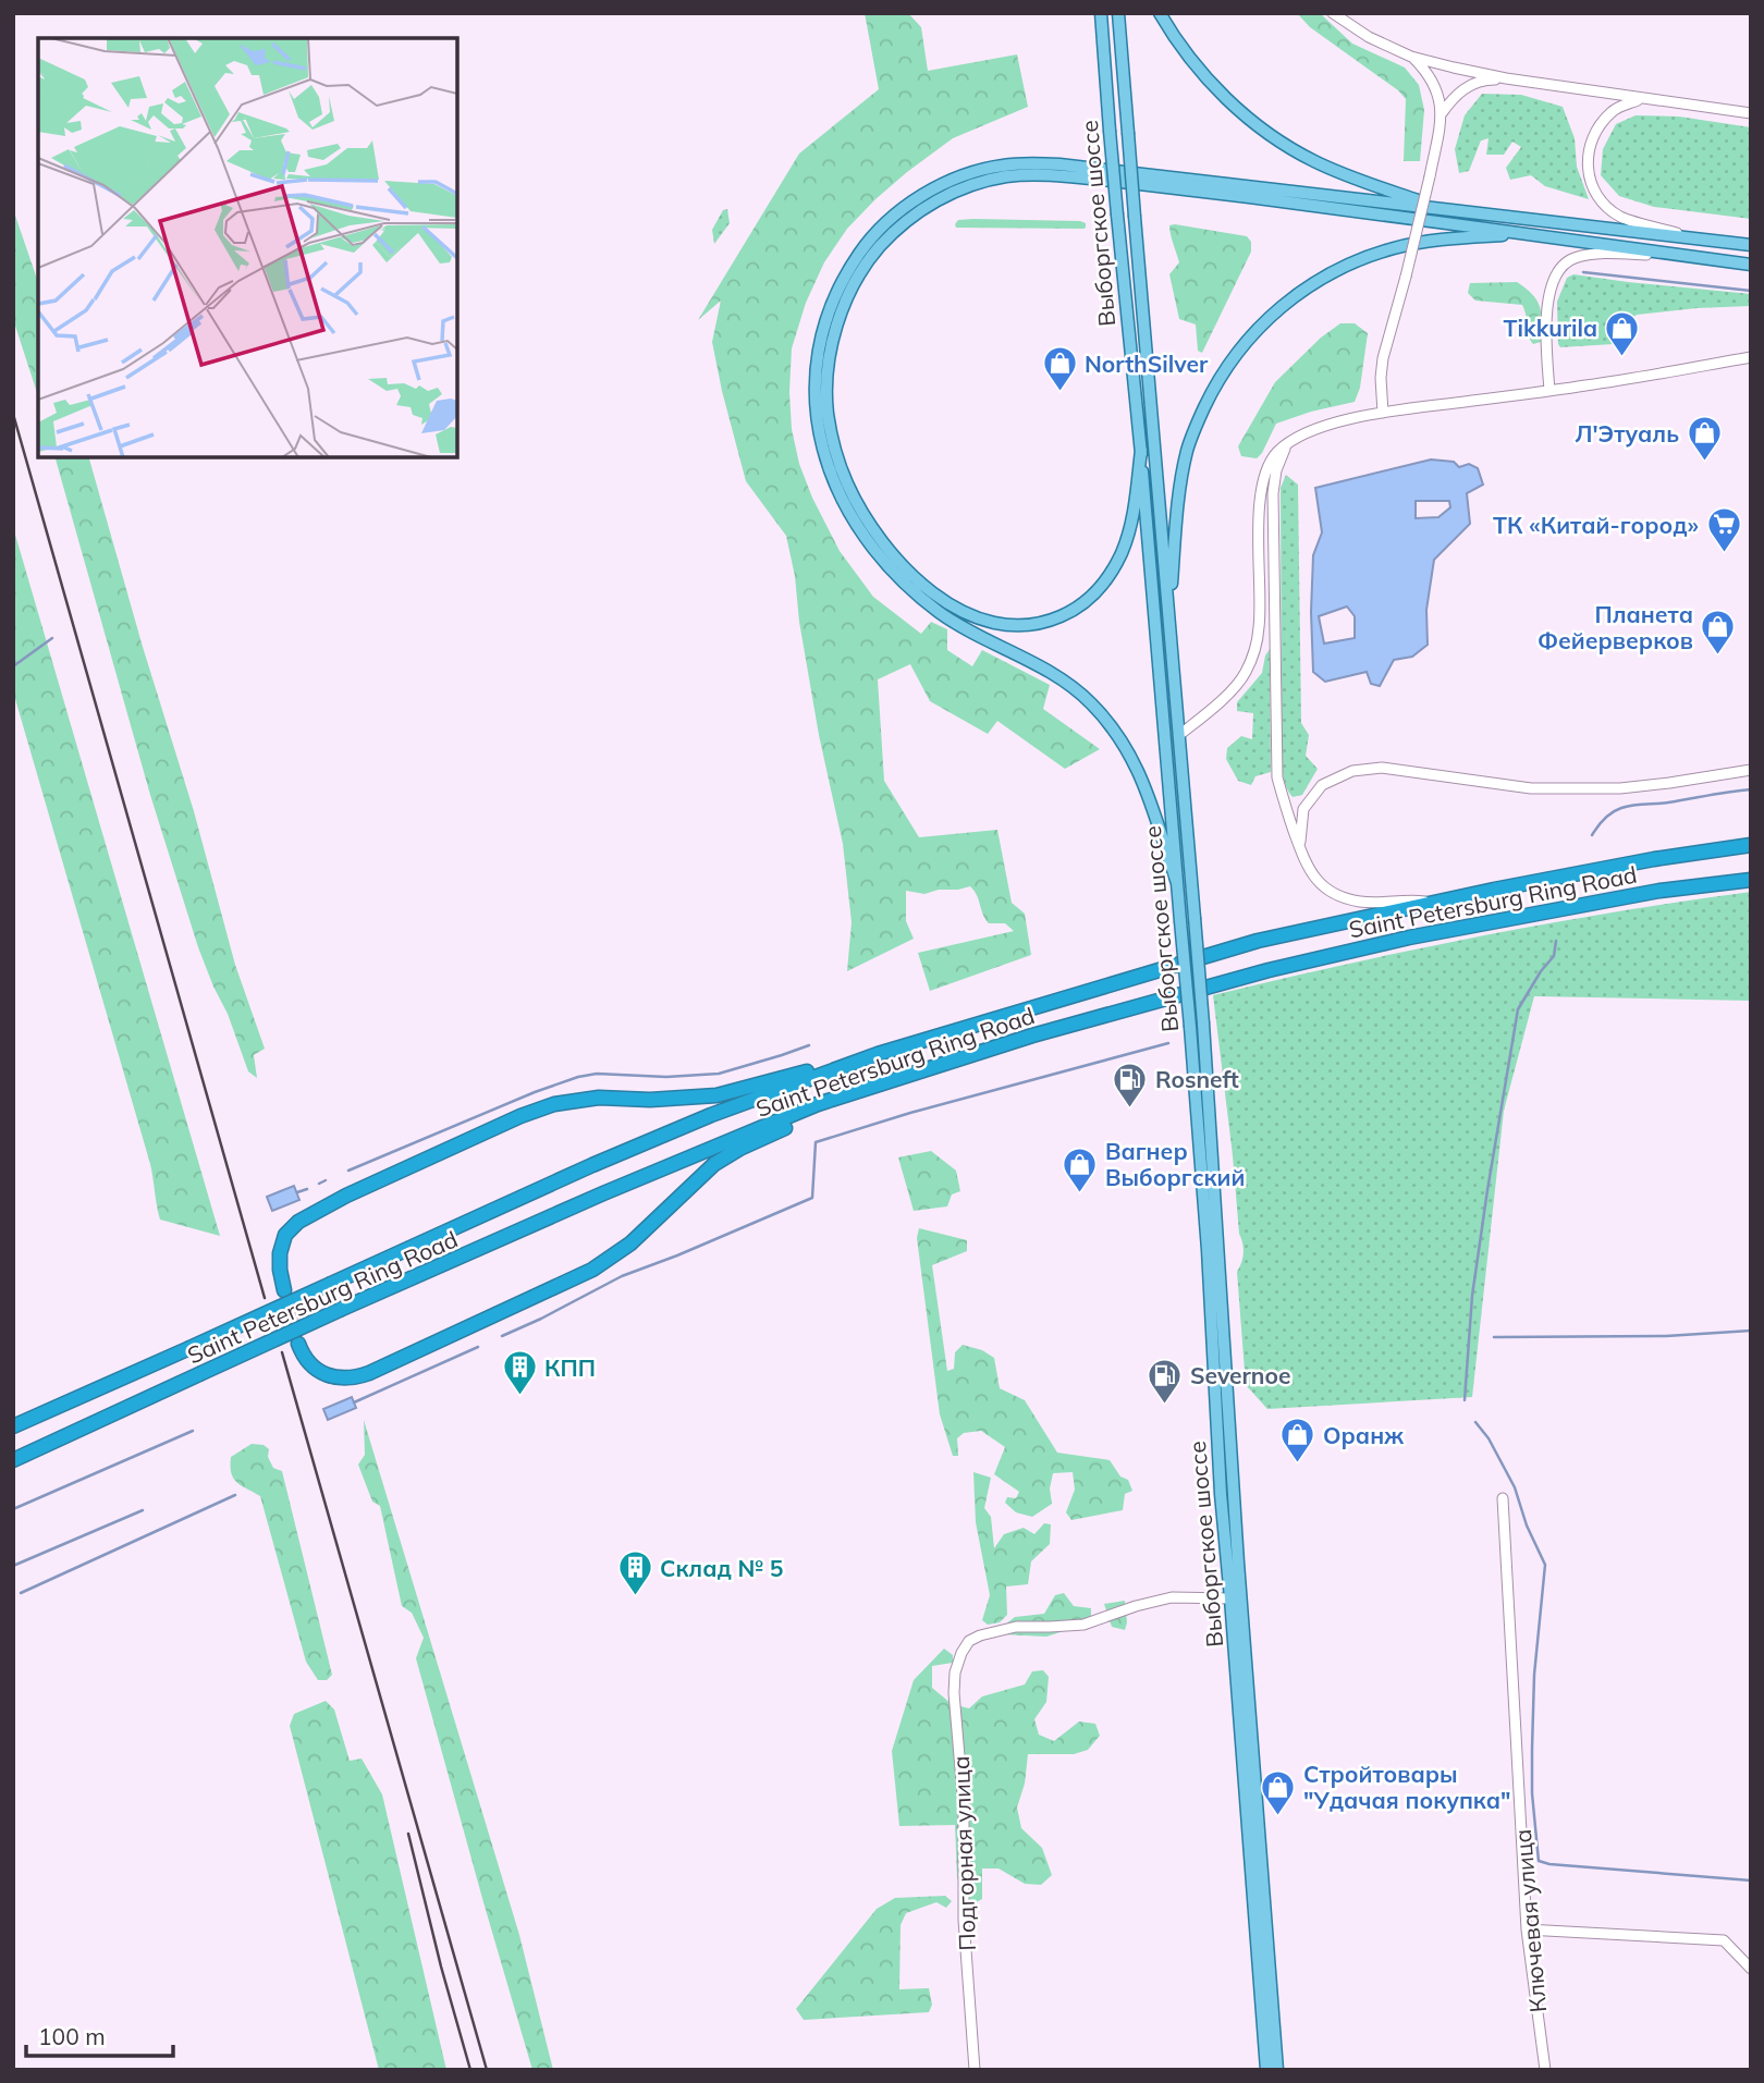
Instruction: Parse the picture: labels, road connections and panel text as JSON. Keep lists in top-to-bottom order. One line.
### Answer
{"streets":{"highway":["Saint Petersburg Ring Road"],"main road":["Выборгское шоссе"],"street":["Подгорная улица","Ключевая улица"]},"crossings":[["Выборгское шоссе","Подгорная улица"]],"places":{"shop":["Tikkurila","NorthSilver","Л'Этуаль","Планета Фейерверков","Вагнер Выборгский","Оранж","Cтройтовары \"Удачая покупка\""],"supermarket":["ТК «Китай-город»"],"fuel station":["Rosneft","Severnoe"],"building":["КПП","Склад № 5"]},"scale_bar":"100 m"}
